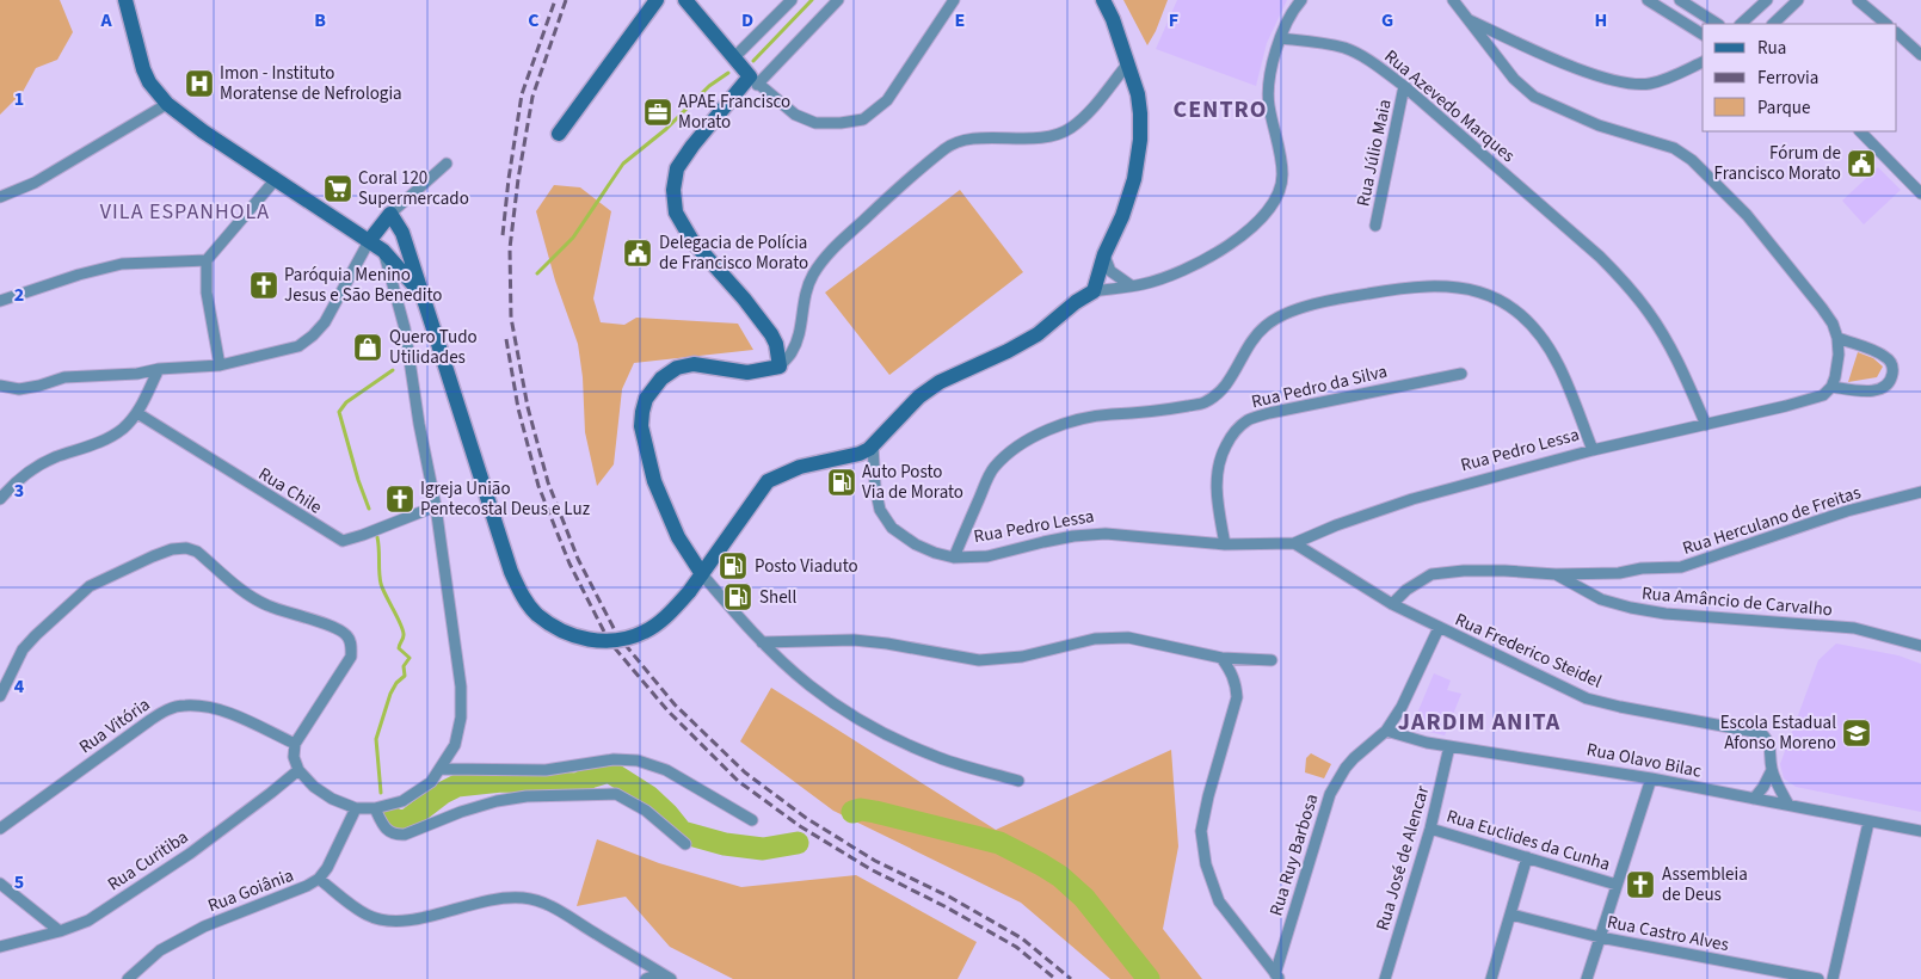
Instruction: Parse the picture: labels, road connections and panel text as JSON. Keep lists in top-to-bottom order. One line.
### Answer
{"streets":{"street":["Rua Azevedo Marques","Rua Júlio Maia","Rua Pedro da Silva","Rua Pedro Lessa","Rua Chile","Rua Herculano de Freitas","Rua Amâncio de Carvalho","Rua Frederico Steidel","Rua Vitória","Rua Olavo Bilac","Rua Euclides da Cunha","Rua Ruy Barbosa","Rua José de Alencar","Rua Curitiba","Rua Goiânia","Rua Castro Alves"]},"crossings":[["Rua Azevedo Marques","Rua Júlio Maia"],["Rua Azevedo Marques","Rua Pedro Lessa"],["Rua Pedro da Silva","Rua Pedro Lessa"],["Rua Pedro Lessa","Rua Frederico Steidel"],["Rua Herculano de Freitas","Rua Amâncio de Carvalho"],["Rua Herculano de Freitas","Rua Frederico Steidel"],["Rua Frederico Steidel","Rua Olavo Bilac"],["Rua Frederico Steidel","Rua Ruy Barbosa"],["Rua Olavo Bilac","Rua Ruy Barbosa"],["Rua Olavo Bilac","Rua José de Alencar"],["Rua Euclides da Cunha","Rua José de Alencar"]],"districts":["CENTRO","VILA ESPANHOLA","JARDIM ANITA"],"places":{"hospital":["Imon - Instituto Moratense de Nefrologia"],"office":["APAE Francisco Morato"],"public building":["Fórum de Francisco Morato","Delegacia de Polícia de Francisco Morato"],"supermarket":["Coral 120 Supermercado"],"church":["Paróquia Menino Jesus e São Benedito","Igreja União Pentecostal Deus e Luz","Assembleia de Deus"],"shop":["Quero Tudo Utilidades"],"fuel station":["Auto Posto Via de Morato","Posto Viaduto","Shell"],"school or university":["Escola Estadual Afonso Moreno"]},"legend":["Rua","Ferrovia","Parque"],"grid":{"columns":["A","B","C","D","E","F","G","H"],"rows":["1","2","3","4","5"]}}
